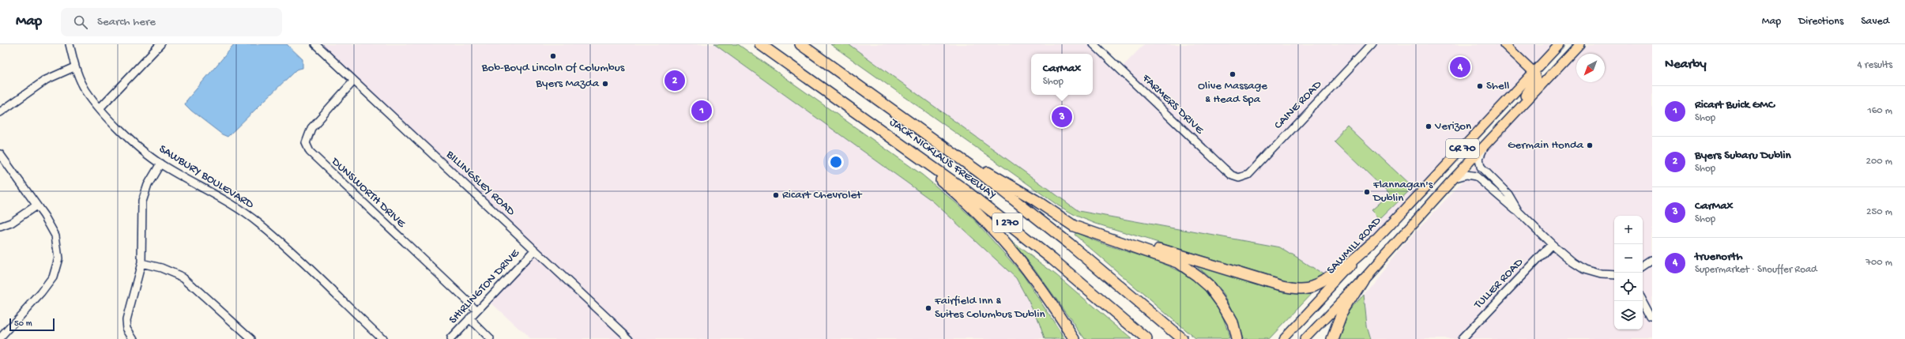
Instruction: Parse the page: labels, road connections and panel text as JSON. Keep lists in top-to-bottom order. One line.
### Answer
{"streets":{"highway":["JACK NICKLAUS FREEWAY","I 270"],"main road":["CR 70","SAWMILL ROAD"],"street":["FARMERS DRIVE","CAINE ROAD","SAWBURY BOULEVARD","BILLINGSLEY ROAD","DUNSWORTH DRIVE","TULLER ROAD","SHIRLINGTON DRIVE"]},"crossings":[["FARMERS DRIVE","CAINE ROAD"],["BILLINGSLEY ROAD","DUNSWORTH DRIVE"],["BILLINGSLEY ROAD","SHIRLINGTON DRIVE"],["DUNSWORTH DRIVE","SHIRLINGTON DRIVE"]],"places":["Bob-Boyd Lincoln Of Columbus","Olive Massage & Head Spa","Byers Mazda","Shell","Verizon","Germain Honda","Flannagan's Dublin","Ricart Chevrolet","Fairfield Inn & Suites Columbus Dublin"],"scale_bar":"50 m","north":"bottom left","page":{"header":"Map","search":"Search here","nav":["Map","Directions","Saved"],"heading":["Nearby","4 results"],"popup":["CarMax","Shop"],"pins":["4","2","1","3"],"list":[{"mark":"1","name":"Ricart Buick GMC","note":"Shop","value":"160 m"},{"mark":"2","name":"Byers Subaru Dublin","note":"Shop","value":"200 m"},{"mark":"3","name":"CarMax","note":"Shop","value":"250 m"},{"mark":"4","name":"truenorth","note":"Supermarket · Snouffer Road","value":"700 m"}],"map_buttons":["+","−"],"scale":"50 m"}}
